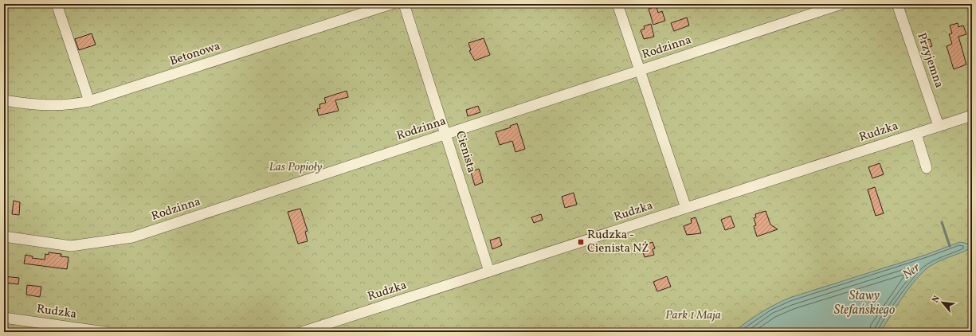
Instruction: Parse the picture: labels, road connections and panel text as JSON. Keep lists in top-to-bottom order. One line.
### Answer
{"streets":{"street":["Rodzinna","Betonowa","Przyjemna","Rudzka","Cienista"]},"crossings":[["Rodzinna","Cienista"],["Przyjemna","Rudzka"],["Rudzka","Cienista"]],"water":["Ner","Stawy Stefańskiego"],"parks":["Las Popioły","Park 1 Maja"],"places":{"transit":["Rudzka - Cienista NŻ"]},"north":"top left"}
